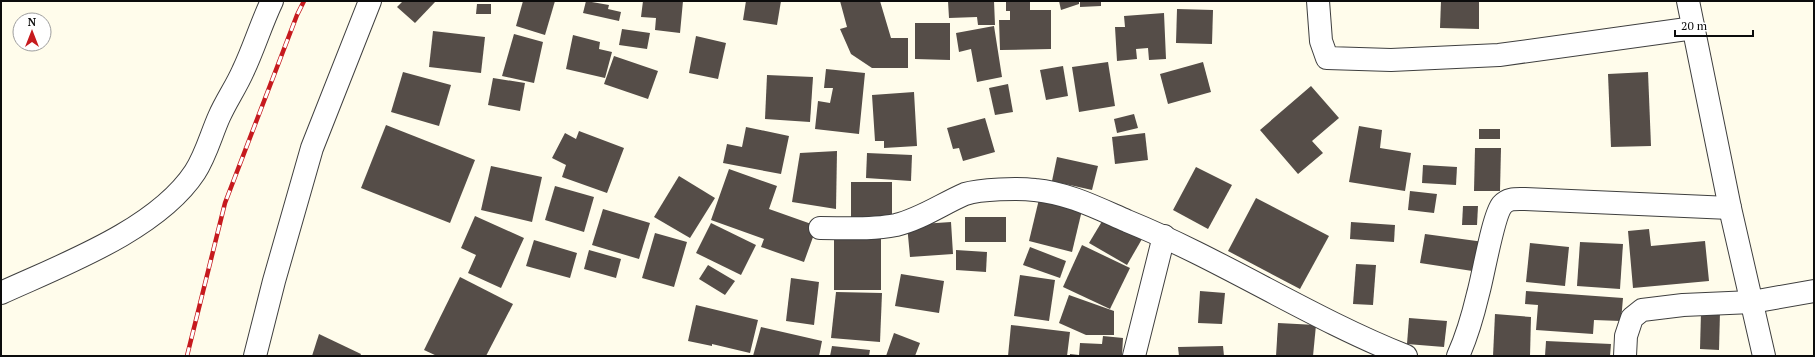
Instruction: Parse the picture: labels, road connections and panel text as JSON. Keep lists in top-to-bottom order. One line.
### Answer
{"scale_bar":"20 m","north":"top"}
